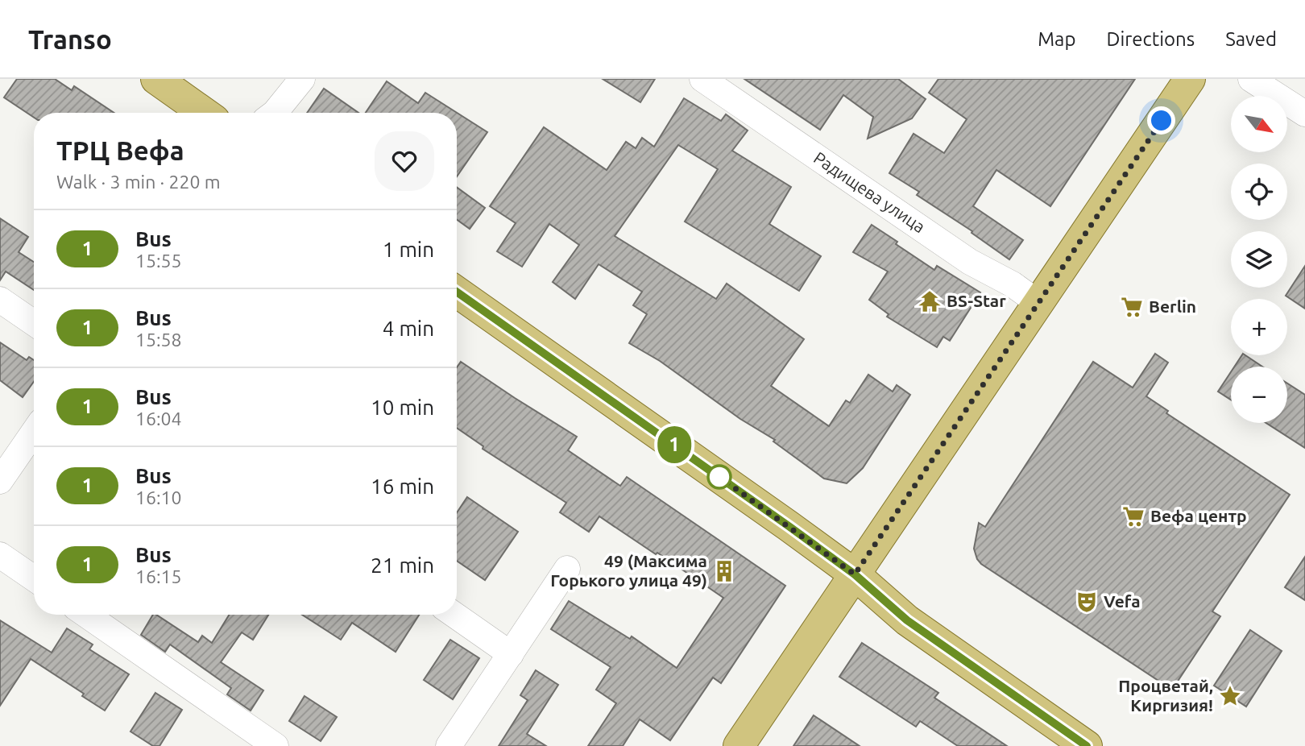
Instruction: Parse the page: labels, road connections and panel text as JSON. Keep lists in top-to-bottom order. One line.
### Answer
{"streets":{"street":["Радищева улица"]},"places":{"temple":["BS-Star"],"supermarket":["Berlin","Вефа центр"],"building":["49 (Максима Горького улица 49)"],"theatre":["Vefa"],"place":["Процветай, Киргизия!"]},"lines":["bus line 1"],"north":"bottom right","page":{"header":"Transo","nav":["Map","Directions","Saved"],"on_map":"1","map_buttons":["+","−"],"heading":["ТРЦ Вефа","Walk · 3 min · 220 m"],"list":[{"mark":"1","name":"Bus","note":"15:55","value":"1 min"},{"mark":"1","name":"Bus","note":"15:58","value":"4 min"},{"mark":"1","name":"Bus","note":"16:04","value":"10 min"},{"mark":"1","name":"Bus","note":"16:10","value":"16 min"},{"mark":"1","name":"Bus","note":"16:15","value":"21 min"}]}}
